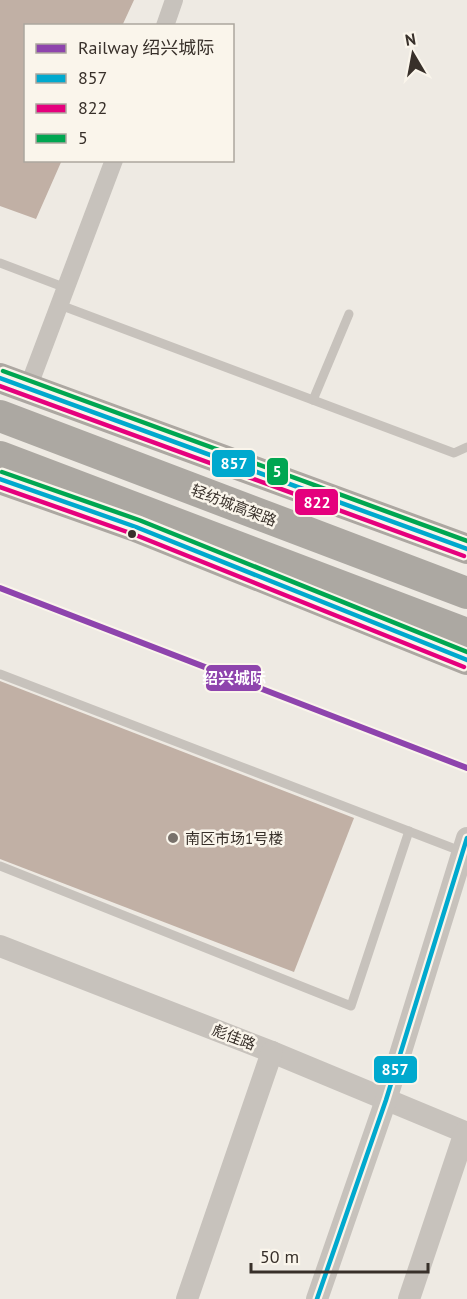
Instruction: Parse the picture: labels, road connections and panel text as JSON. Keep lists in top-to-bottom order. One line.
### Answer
{"streets":{"highway":["轻纺城高架路"],"street":["彪佳路"]},"places":["南区市场1号楼"],"lines":["transit line 5","transit line 857","transit line 822","rail line 绍兴城际"],"legend":["Railway 绍兴城际","857","822","5"],"scale_bar":"50 m","north":"top"}
